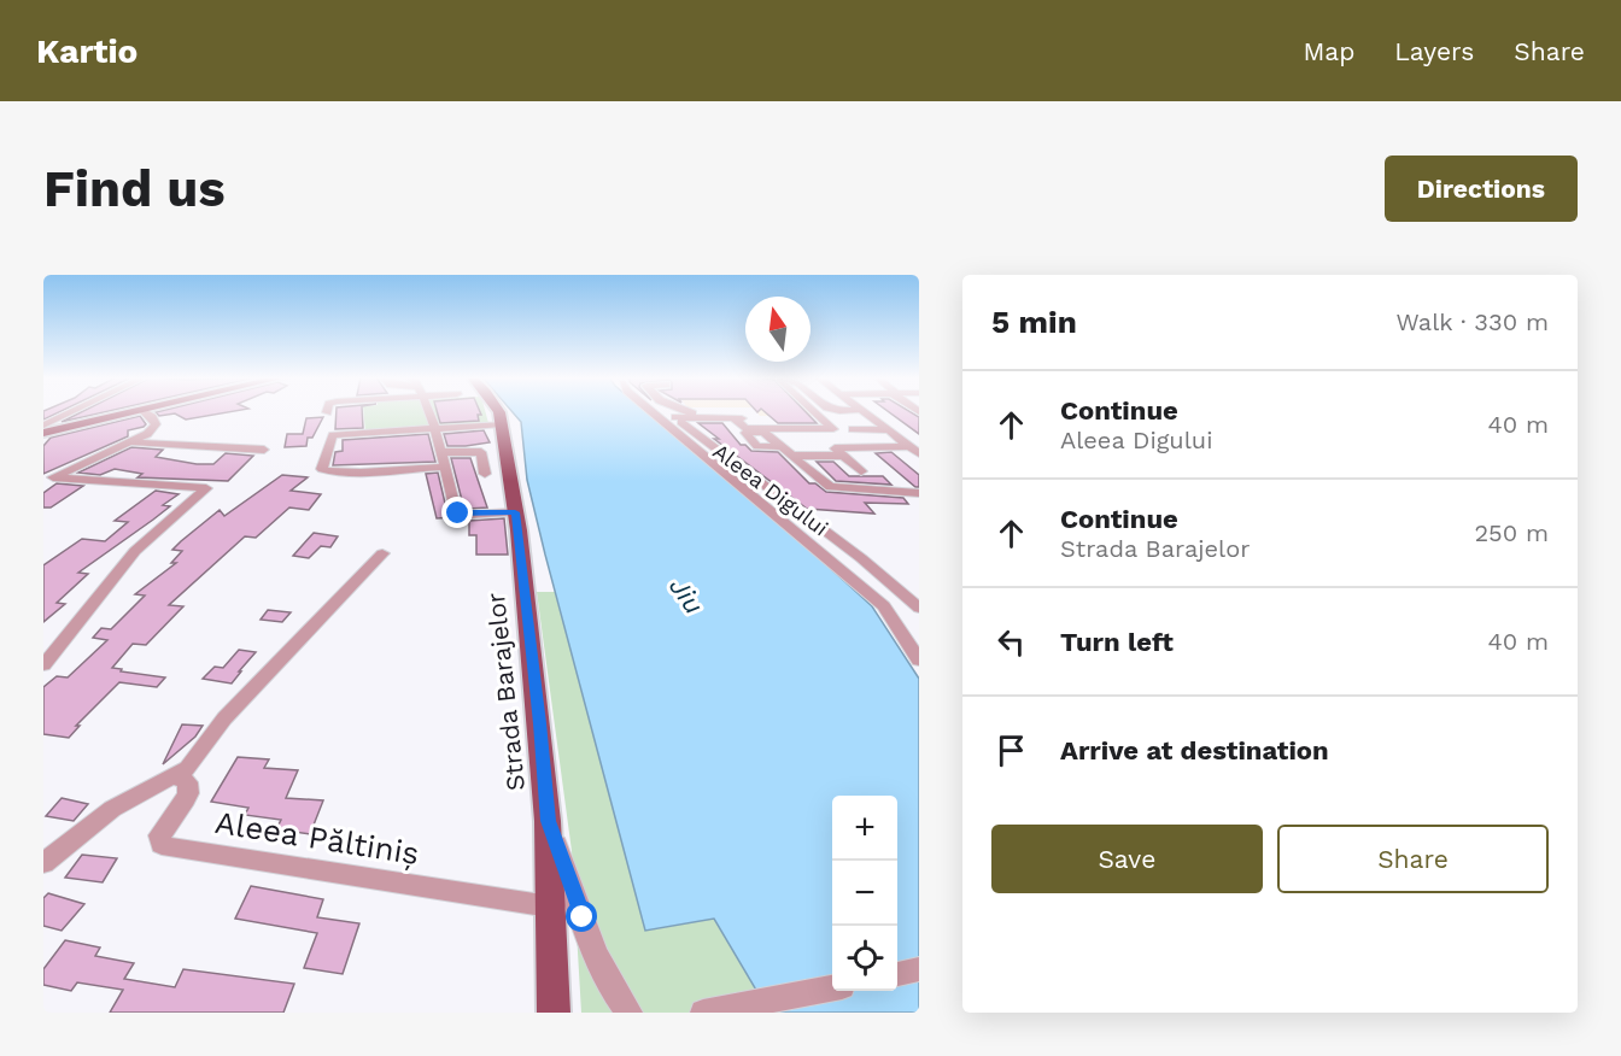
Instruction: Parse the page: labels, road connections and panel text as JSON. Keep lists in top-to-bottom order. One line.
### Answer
{"streets":{"main road":["Strada Barajelor"],"street":["Aleea Digului","Aleea Păltiniș"]},"crossings":[["Strada Barajelor","Aleea Păltiniș"]],"water":["Jiu"],"north":"top","page":{"header":"Kartio","nav":["Map","Layers","Share"],"buttons":["Directions",["Save","Share"]],"title":"Find us","heading":["5 min","Walk · 330 m"],"list":[["Continue","Aleea Digului","40 m"],["Continue","Strada Barajelor","250 m"],["Turn left","40 m"],"Arrive at destination"],"map_buttons":["+","−"]}}
